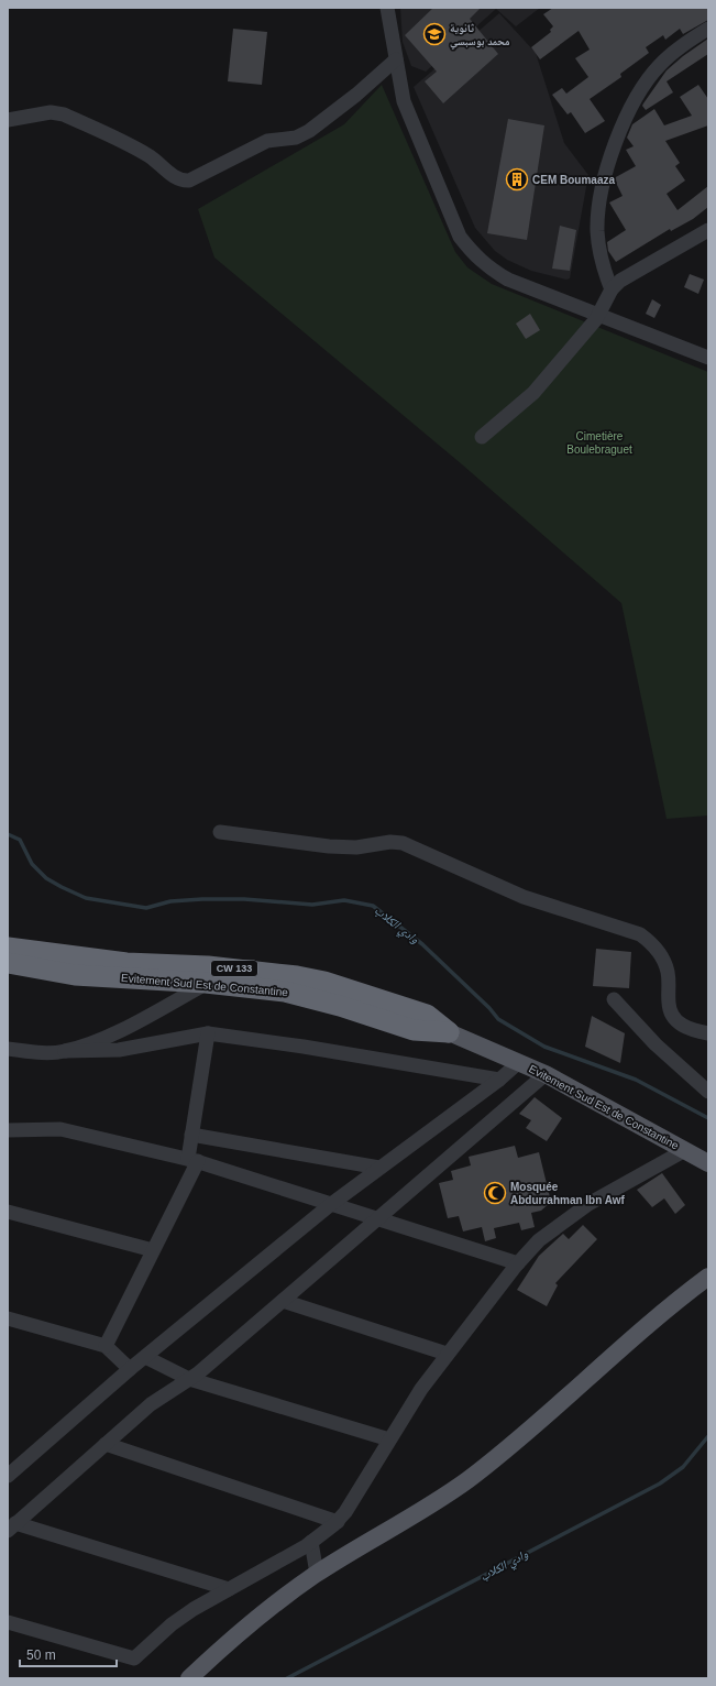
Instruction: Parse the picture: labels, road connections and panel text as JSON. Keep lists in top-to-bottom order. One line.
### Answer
{"streets":{"highway":["CW 133","Evitement Sud Est de Constantine"]},"water":["وادي الكلاب"],"parks":["Cimetière Boulebraguet"],"places":{"school or university":["ثانوية محمد بوسبسي"],"building":["CEM Boumaaza"],"mosque":["Mosquée Abdurrahman Ibn Awf"]},"scale_bar":"50 m"}
